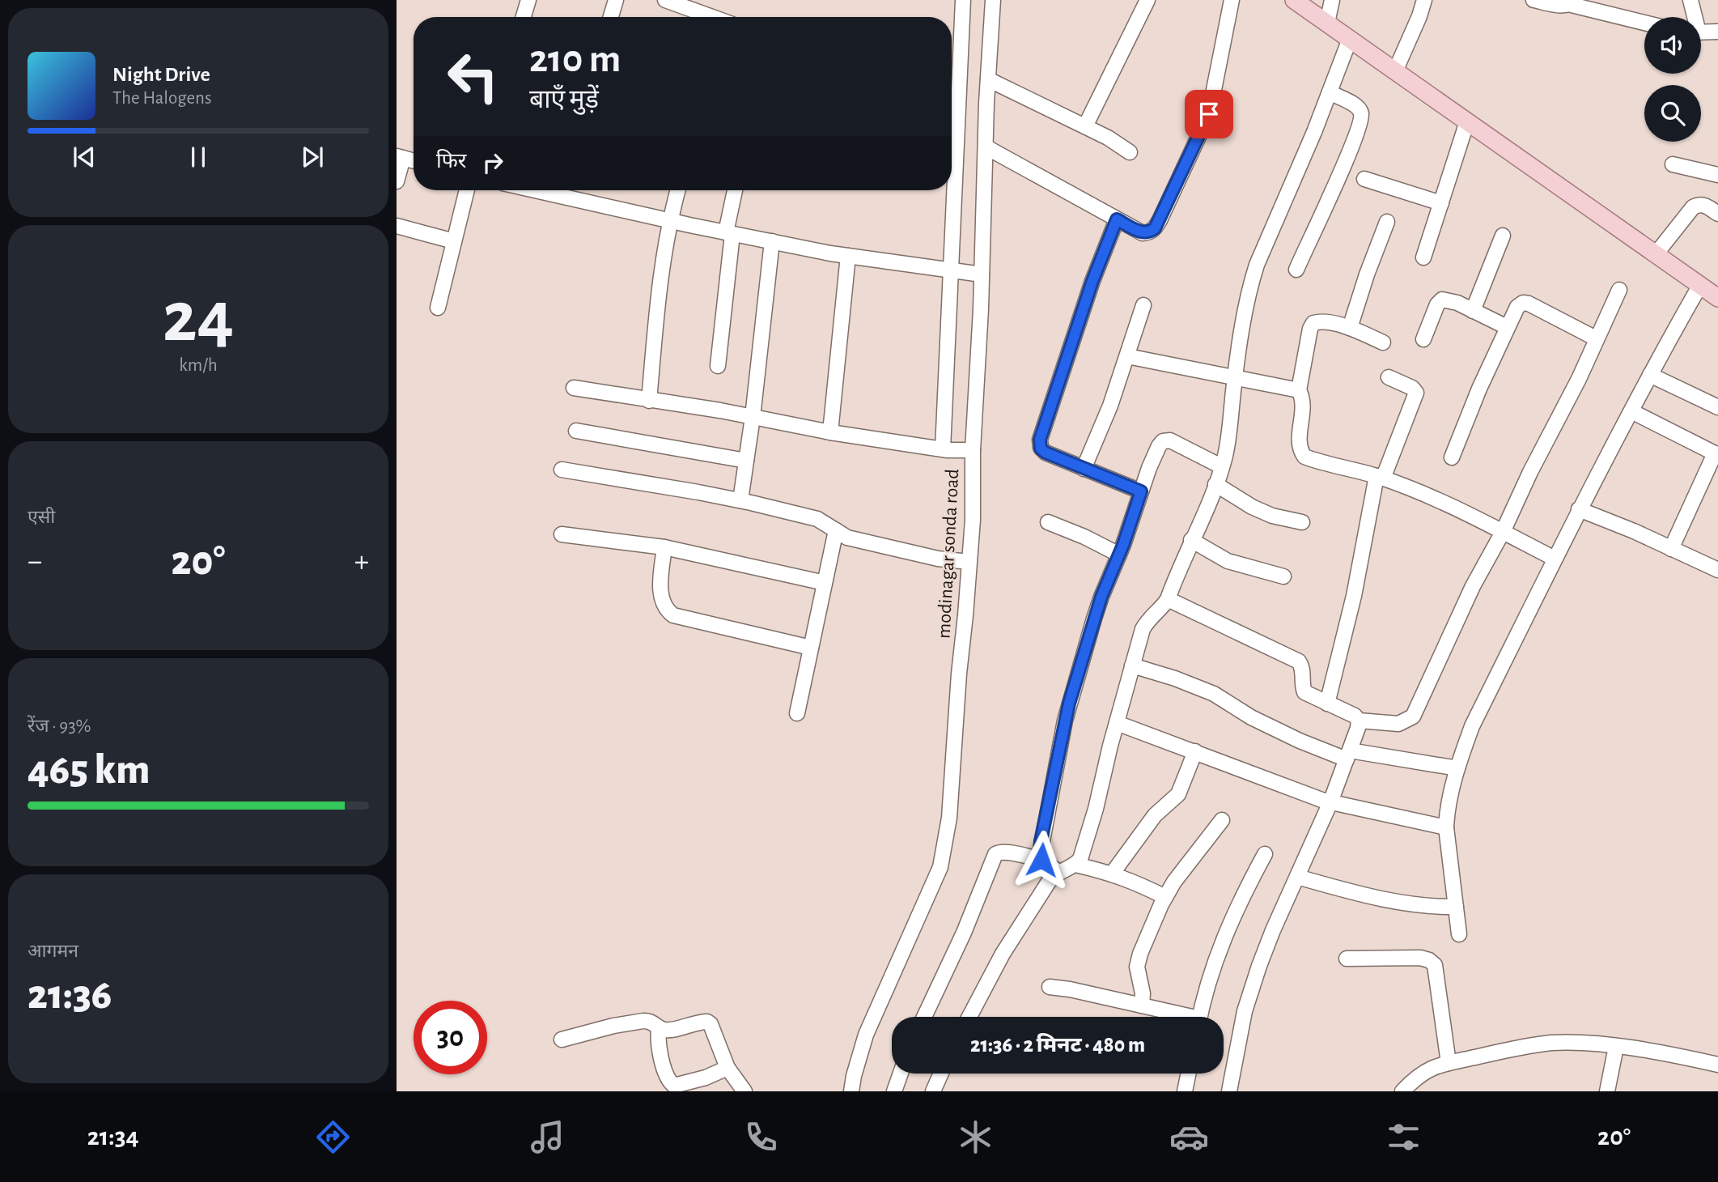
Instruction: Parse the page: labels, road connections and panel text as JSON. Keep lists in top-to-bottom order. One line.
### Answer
{"streets":{"street":["modinagar sonda road"]},"page":{"turn":["210 m","बाएँ मुड़ें"],"song":["Night Drive","The Halogens"],"then":"फिर","tile":[["24","km/h"],"एसी",["रेंज · 93%","465 km"],["आगमन","21:36"]],"heat":["−","20°","+"],"limit":"30","trip":"21:36 · 2 मिनट · 480 m","tabs":["21:34","20°"]}}
